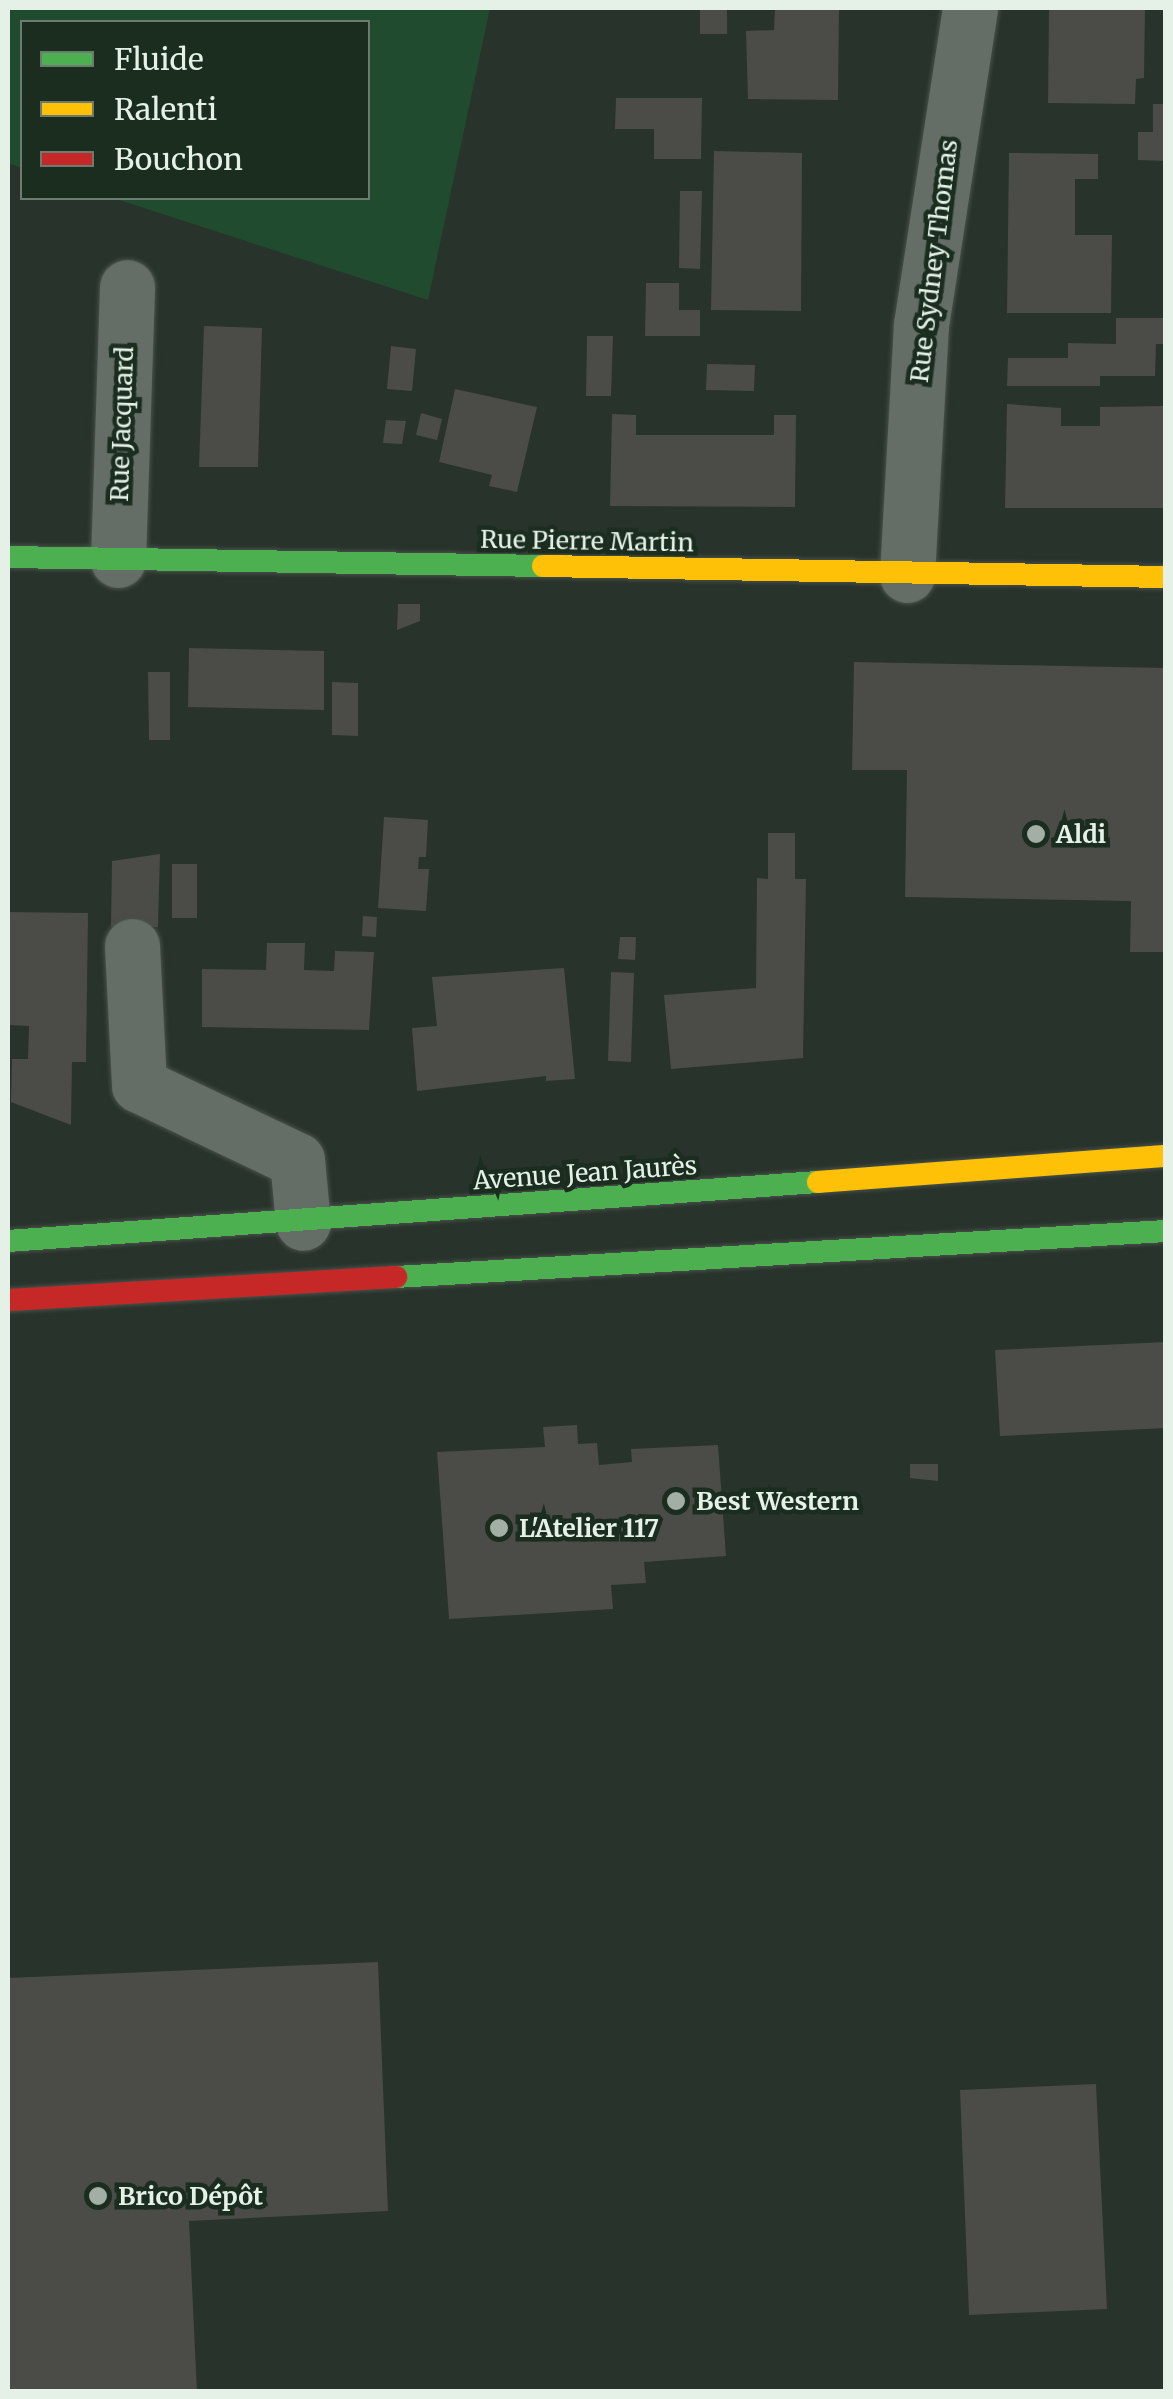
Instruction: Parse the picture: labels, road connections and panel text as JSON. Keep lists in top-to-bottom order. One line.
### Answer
{"streets":{"main road":["Rue Pierre Martin","Avenue Jean Jaurès"],"street":["Rue Sydney Thomas","Rue Jacquard"]},"crossings":[["Rue Sydney Thomas","Rue Pierre Martin"],["Rue Jacquard","Rue Pierre Martin"]],"places":["Aldi","Best Western","L'Atelier 117","Brico Dépôt"],"legend":["Fluide","Ralenti","Bouchon"]}
